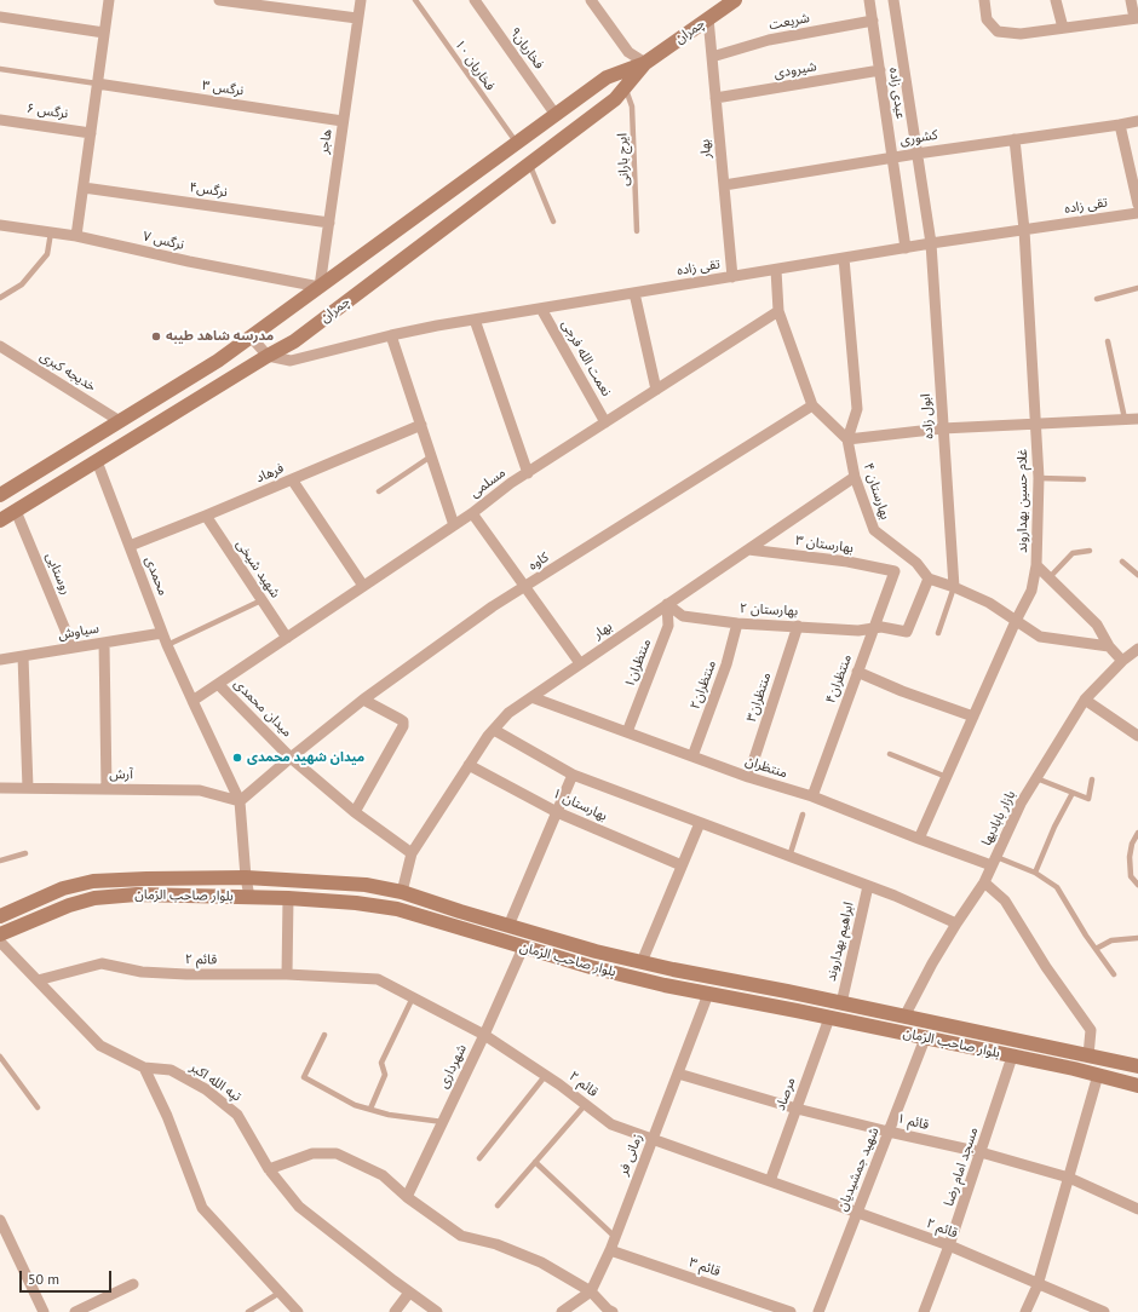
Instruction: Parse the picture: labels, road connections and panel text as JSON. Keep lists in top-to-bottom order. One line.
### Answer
{"streets":{"main road":["چمران","بلوار صاحب الزمان"],"street":["شریعت","فخاریان۹","شیرودی","نرگس ۳","عیدی زاده","نرگس ۶","کشوری","هاجر","بهار","نرگس۴","تقی زاده","نرگس ۷","نعمت الله فرجی","خدیجه کبری","ابول زاده","فرهاد","مسلمی","بهارستان ۴","غلام حسین بهداروند","بهارستان ۳","کاوه","شهید شیخی","روستایی","محمدی","بهارستان ۲","سیاوش","منتظران۱","منتظران۴","منتظران۲","منتظران۳","میدان محمدی","منتظران","آرش","بهارستان ۱","بازار بابادیها","ابراهیم بهداروند","قائم ۲","شهرداری","تپه الله اکبر","مرصاد","قائم ۱","زمانی فر","مسجد امام رضا","شهید جمشیدیان","قائم ۳"],"lane":["فخاریان ۱۰","ایرج بارانی"]},"crossings":[["شریعت","عیدی زاده"],["شریعت","بهار"],["چمران","فخاریان۹"],["چمران","فخاریان ۱۰"],["چمران","هاجر"],["چمران","بهار"],["چمران","ایرج بارانی"],["چمران","تقی زاده"],["چمران","نرگس ۷"],["چمران","خدیجه کبری"],["چمران","روستایی"],["چمران","محمدی"],["شیرودی","عیدی زاده"],["شیرودی","بهار"],["نرگس ۳","هاجر"],["عیدی زاده","کشوری"],["عیدی زاده","تقی زاده"],["عیدی زاده","ابول زاده"],["کشوری","بهار"],["کشوری","غلام حسین بهداروند"],["هاجر","نرگس۴"],["هاجر","نرگس ۷"],["بهار","تقی زاده"],["بهار","بهارستان ۴"],["بهار","بهارستان ۳"],["بهار","بهارستان ۲"],["بهار","منتظران۱"],["بهار","منتظران"],["بهار","بهارستان ۱"],["بهار","بلوار صاحب الزمان"],["تقی زاده","نعمت الله فرجی"],["تقی زاده","ابول زاده"],["تقی زاده","غلام حسین بهداروند"],["نعمت الله فرجی","مسلمی"],["فرهاد","شهید شیخی"],["فرهاد","محمدی"],["مسلمی","شهید شیخی"],["مسلمی","میدان محمدی"],["بهارستان ۴","بهارستان ۲"],["غلام حسین بهداروند","منتظران"],["بهارستان ۳","منتظران۴"],["کاوه","میدان محمدی"],["روستایی","سیاوش"],["محمدی","سیاوش"],["محمدی","میدان محمدی"],["بهارستان ۲","منتظران۱"],["بهارستان ۲","منتظران۴"],["بهارستان ۲","منتظران۲"],["بهارستان ۲","منتظران۳"],["منتظران۱","منتظران"],["منتظران۴","منتظران"],["منتظران۲","منتظران"],["منتظران۳","منتظران"],["میدان محمدی","آرش"],["منتظران","بازار بابادیها"],["بازار بابادیها","بلوار صاحب الزمان"],["بلوار صاحب الزمان","ابراهیم بهداروند"],["بلوار صاحب الزمان","شهرداری"],["بلوار صاحب الزمان","مرصاد"],["بلوار صاحب الزمان","زمانی فر"],["بلوار صاحب الزمان","مسجد امام رضا"],["بلوار صاحب الزمان","شهید جمشیدیان"],["قائم ۲","شهرداری"],["قائم ۲","تپه الله اکبر"],["قائم ۲","مرصاد"],["قائم ۲","زمانی فر"],["قائم ۲","مسجد امام رضا"],["قائم ۲","شهید جمشیدیان"],["مرصاد","قائم ۱"],["قائم ۱","زمانی فر"],["قائم ۱","مسجد امام رضا"],["قائم ۱","شهید جمشیدیان"],["زمانی فر","قائم ۳"]],"places":["مدرسه شاهد طیبه","میدان شهید محمدی"],"scale_bar":"50 m"}
